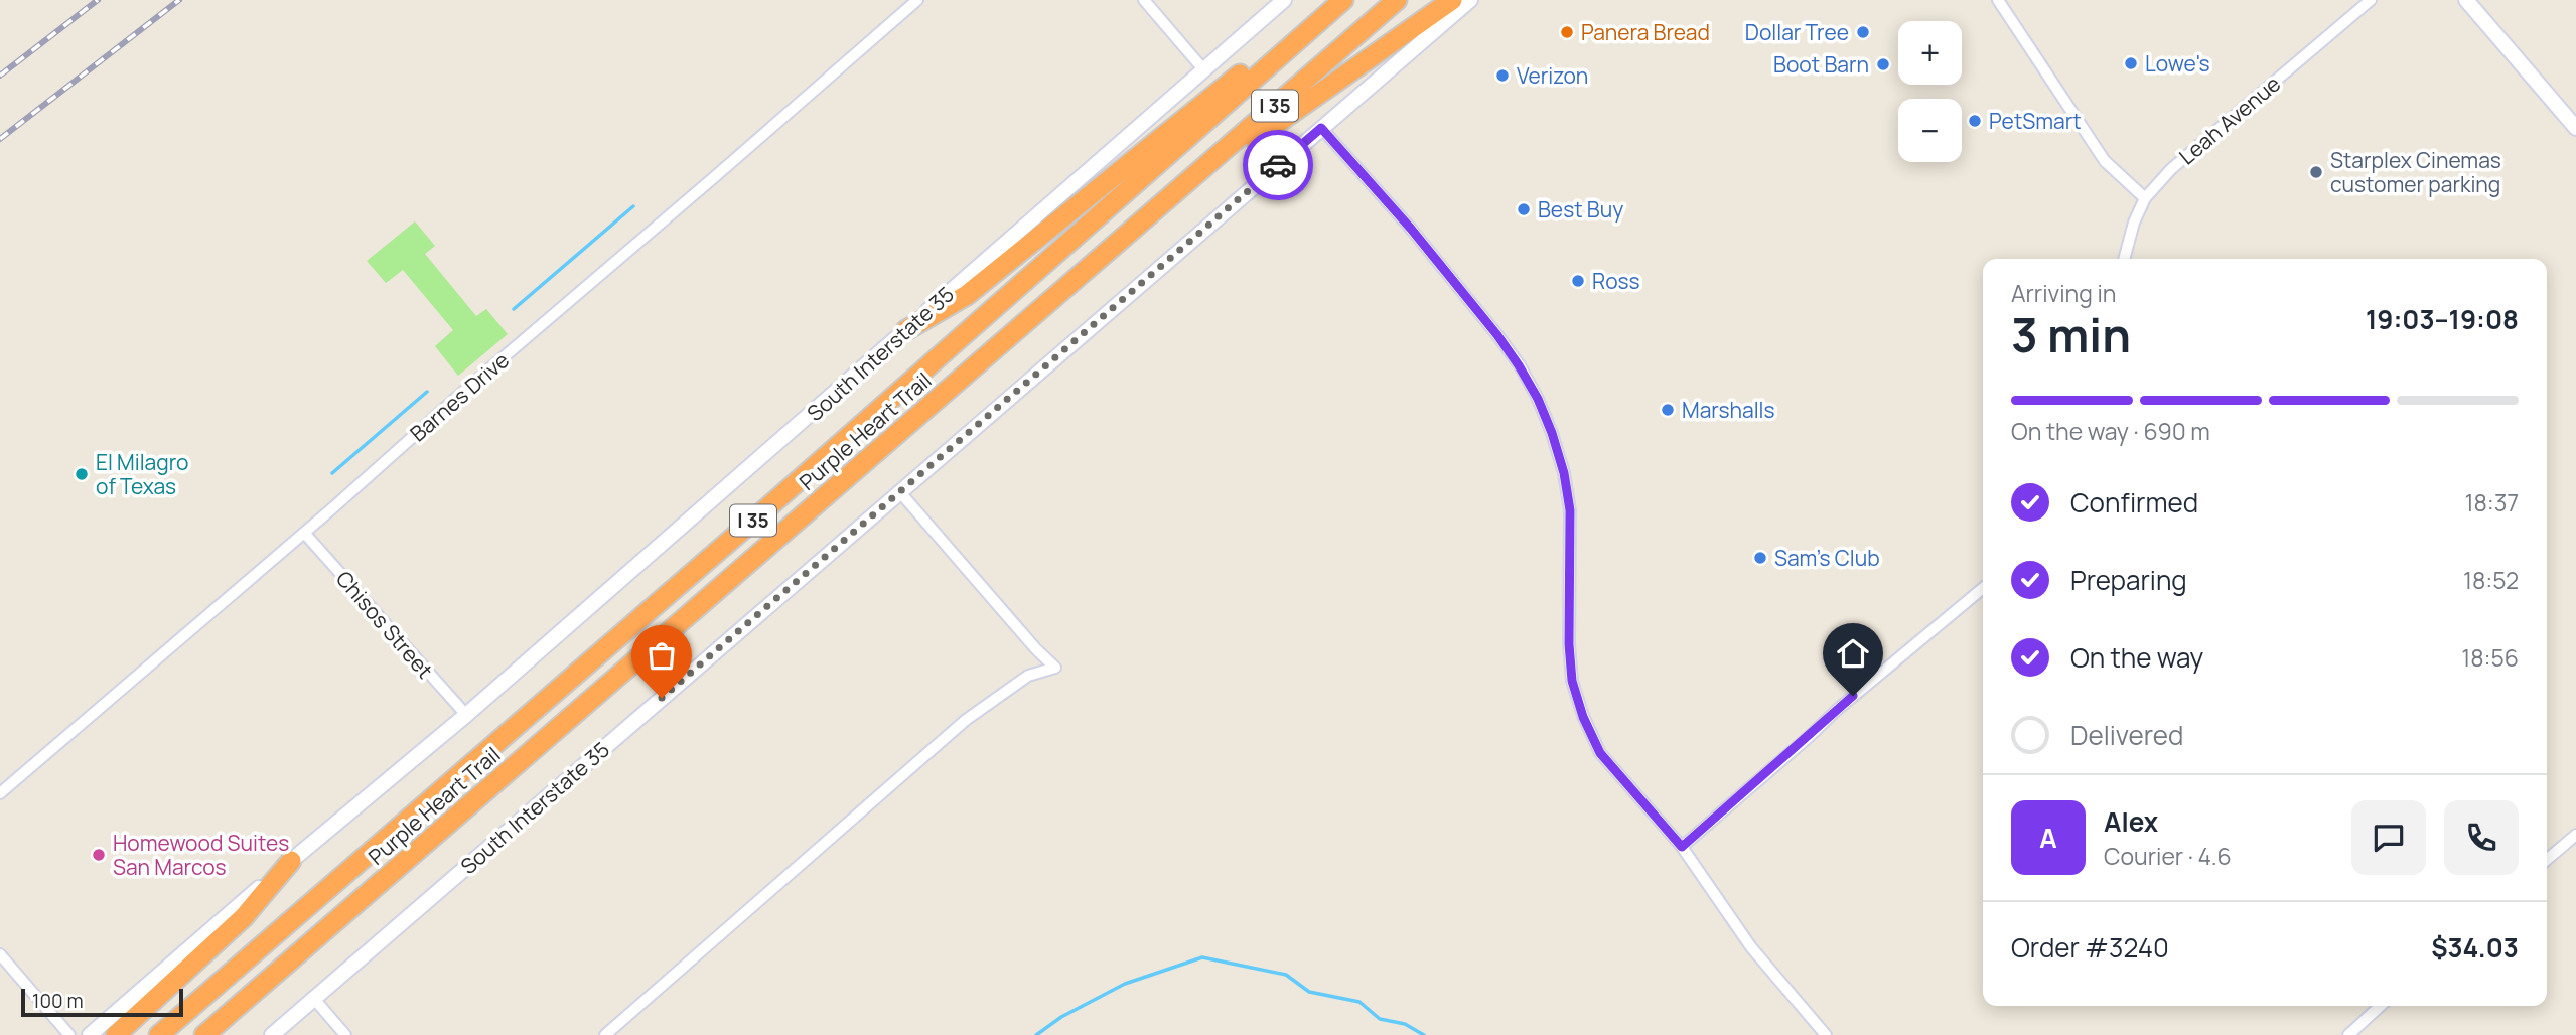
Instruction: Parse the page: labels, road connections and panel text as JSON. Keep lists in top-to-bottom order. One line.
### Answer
{"streets":{"highway":["I 35","Purple Heart Trail"],"main road":["South Interstate 35"],"street":["Leah Avenue","Barnes Drive","Chisos Street"]},"crossings":[["South Interstate 35","Chisos Street"],["Barnes Drive","Chisos Street"]],"places":["Panera Bread","Dollar Tree","Lowe's","Boot Barn","Verizon","PetSmart","Starplex Cinemas customer parking","Best Buy","Ross","Marshalls","El Milagro of Texas","Sam's Club","Homewood Suites San Marcos"],"scale_bar":"100 m","page":{"map_buttons":["+","−"],"heading":["3 min","Arriving in","19:03–19:08"],"panel":["Alex","Courier · 4.6","Order #3240","$34.03"],"bar":"On the way · 690 m","list":[["Confirmed","18:37"],["Preparing","18:52"],["On the way","18:56"],"Delivered"],"round":"A","scale":"100 m"}}
